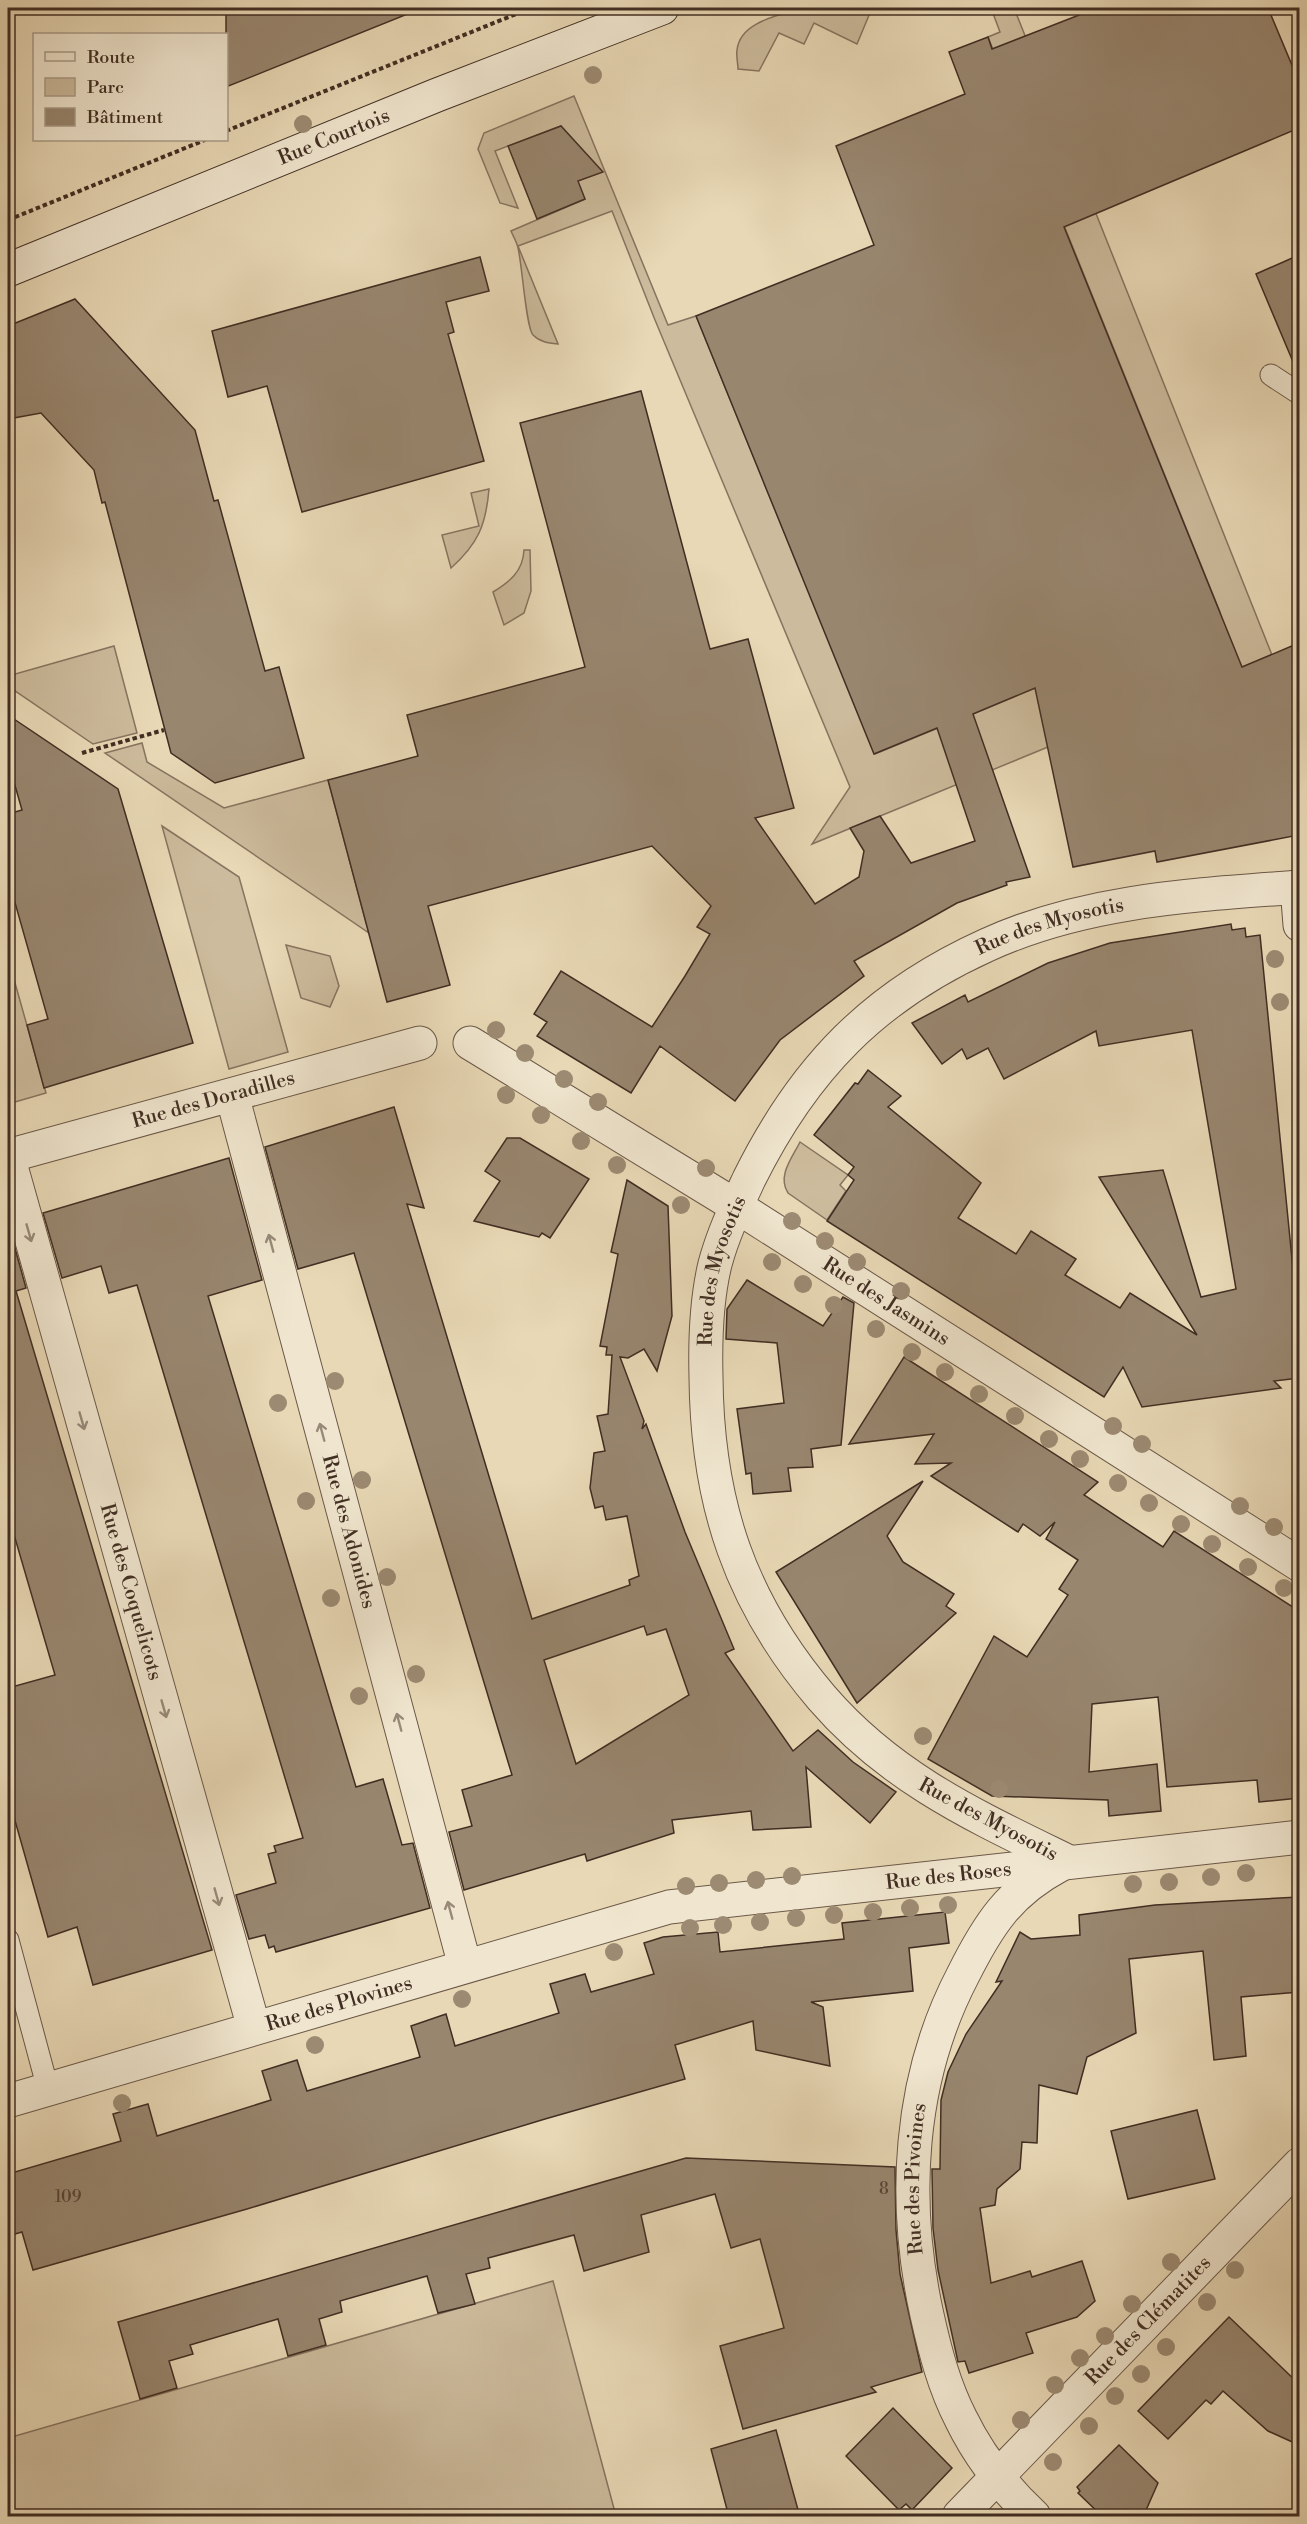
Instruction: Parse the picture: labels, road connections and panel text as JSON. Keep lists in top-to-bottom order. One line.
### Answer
{"streets":{"street":["Rue Courtois","Rue des Myosotis","Rue des Doradilles","Rue des Jasmins","Rue des Adonides","Rue des Coquelicots","Rue des Roses","Rue des Plovines","Rue des Pivoines","Rue des Clématites"]},"crossings":[["Rue des Myosotis","Rue des Jasmins"],["Rue des Myosotis","Rue des Roses"],["Rue des Myosotis","Rue des Pivoines"],["Rue des Doradilles","Rue des Adonides"],["Rue des Doradilles","Rue des Coquelicots"],["Rue des Adonides","Rue des Plovines"],["Rue des Coquelicots","Rue des Plovines"],["Rue des Roses","Rue des Plovines"],["Rue des Roses","Rue des Pivoines"],["Rue des Pivoines","Rue des Clématites"]],"one_way":["Rue des Adonides","Rue des Coquelicots"],"house_numbers":["8","109"],"legend":["Route","Parc","Bâtiment"]}
